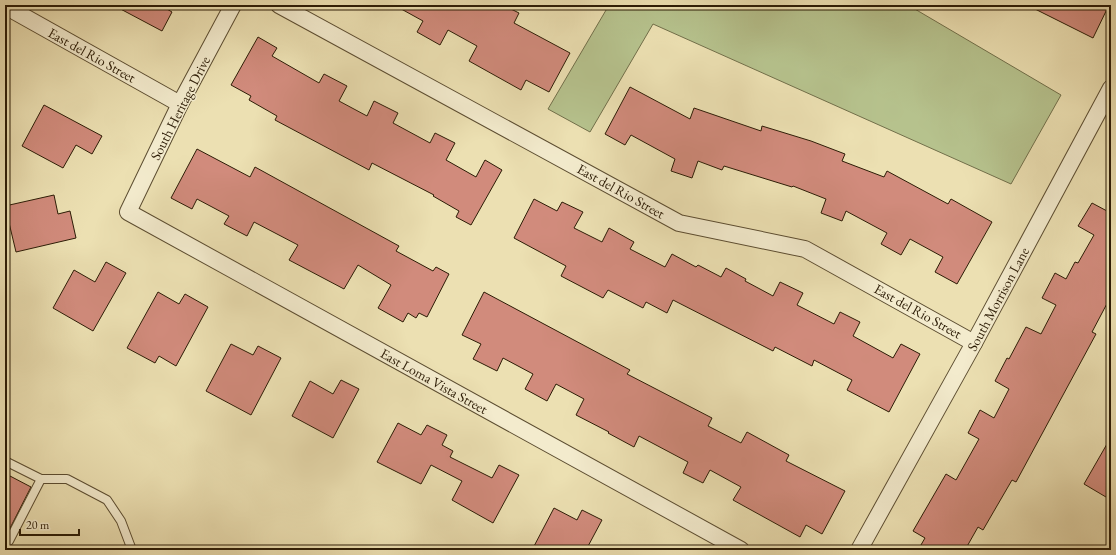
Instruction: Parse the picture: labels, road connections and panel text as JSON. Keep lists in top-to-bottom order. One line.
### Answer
{"streets":{"street":["East del Rio Street","South Heritage Drive","South Morrison Lane","East Loma Vista Street"]},"crossings":[["East del Rio Street","South Heritage Drive"],["East del Rio Street","South Morrison Lane"],["South Heritage Drive","East Loma Vista Street"]],"scale_bar":"20 m"}
